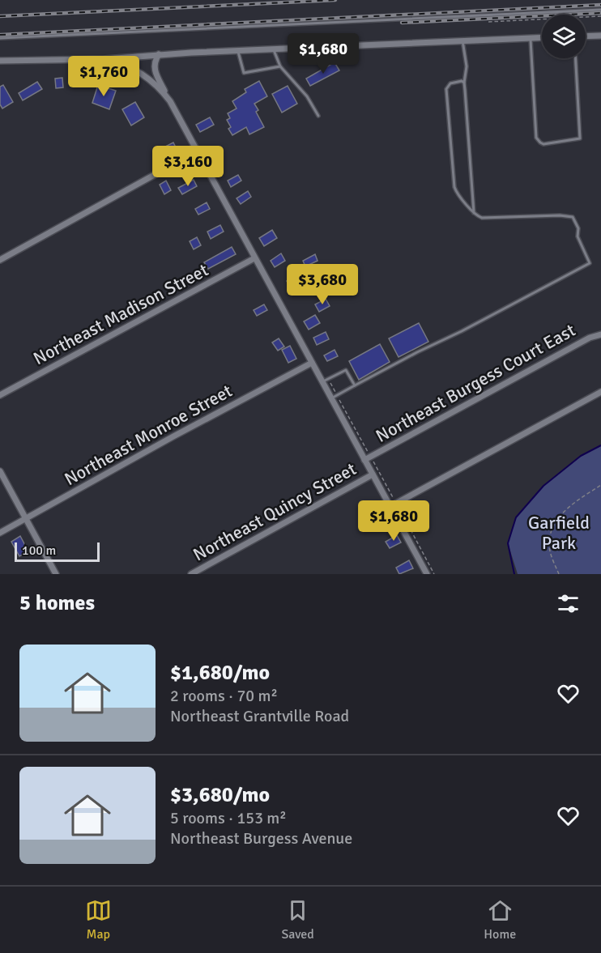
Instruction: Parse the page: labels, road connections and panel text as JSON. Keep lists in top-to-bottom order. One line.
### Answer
{"streets":{"street":["Northeast Madison Street","Northeast Burgess Court East","Northeast Monroe Street","Northeast Quincy Street"]},"parks":["Garfield Park"],"scale_bar":"100 m","page":{"price":["$1,680","$1,760","$3,160","$3,680","$1,680"],"scale":"100 m","heading":"5 homes","list":[{"name":"$1,680/mo","note":"2 rooms · 70 m² · Northeast Grantville Road"},{"name":"$3,680/mo","note":"5 rooms · 153 m² · Northeast Burgess Avenue"}],"tabs":["Map","Saved","Home"]}}
